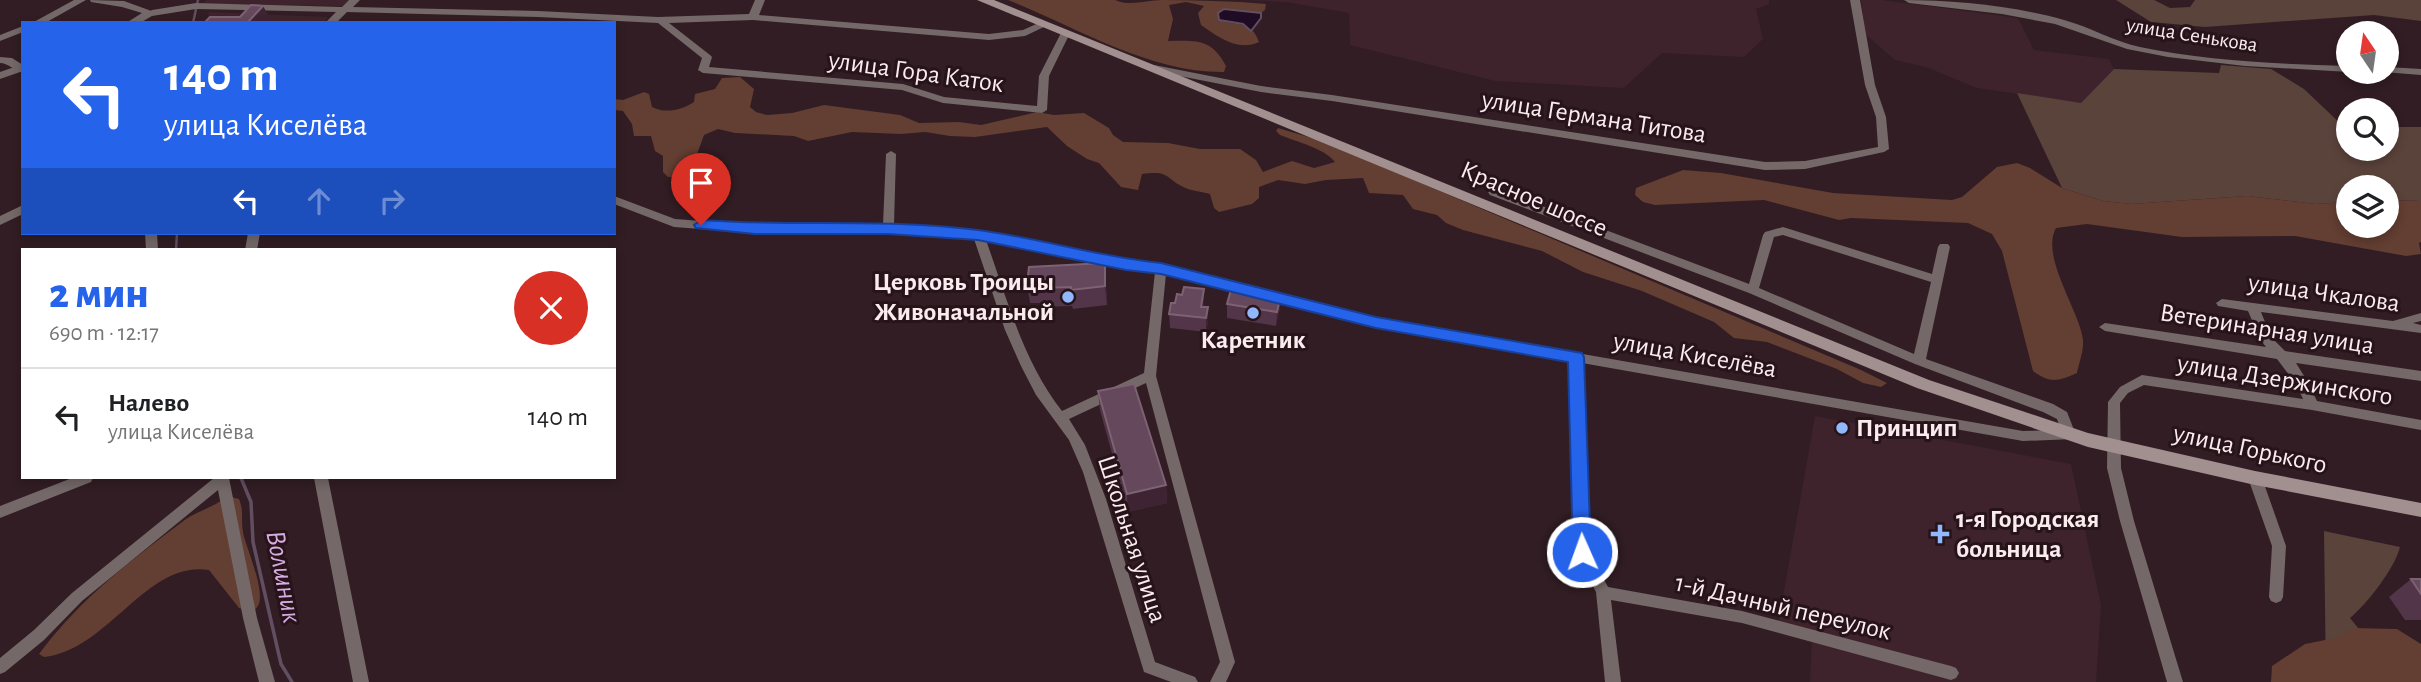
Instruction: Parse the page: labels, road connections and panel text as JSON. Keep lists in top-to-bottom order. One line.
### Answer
{"streets":{"main road":["Красное шоссе","улица Горького"],"street":["улица Сенькова","улица Гора Каток","улица Германа Титова","улица Чкалова","Ветеринарная улица","улица Киселёва","улица Дзержинского","Школьная улица","1-й Дачный переулок"]},"crossings":[["улица Гора Каток","Красное шоссе"],["улица Германа Титова","Красное шоссе"],["Красное шоссе","улица Киселёва"],["Красное шоссе","улица Горького"],["улица Киселёва","улица Горького"],["улица Киселёва","Школьная улица"],["улица Дзержинского","улица Горького"]],"water":["Волшник"],"places":{"other":["Церковь Троицы Живоначальной","Каретник","Принцип"],"health":["1-я Городская больница"]},"north":"top","page":{"turn":["140 m","улица Киселёва"],"heading":["2 мин","690 m · 12:17"],"list":[{"name":"Налево","note":"улица Киселёва","value":"140 m"}]}}
